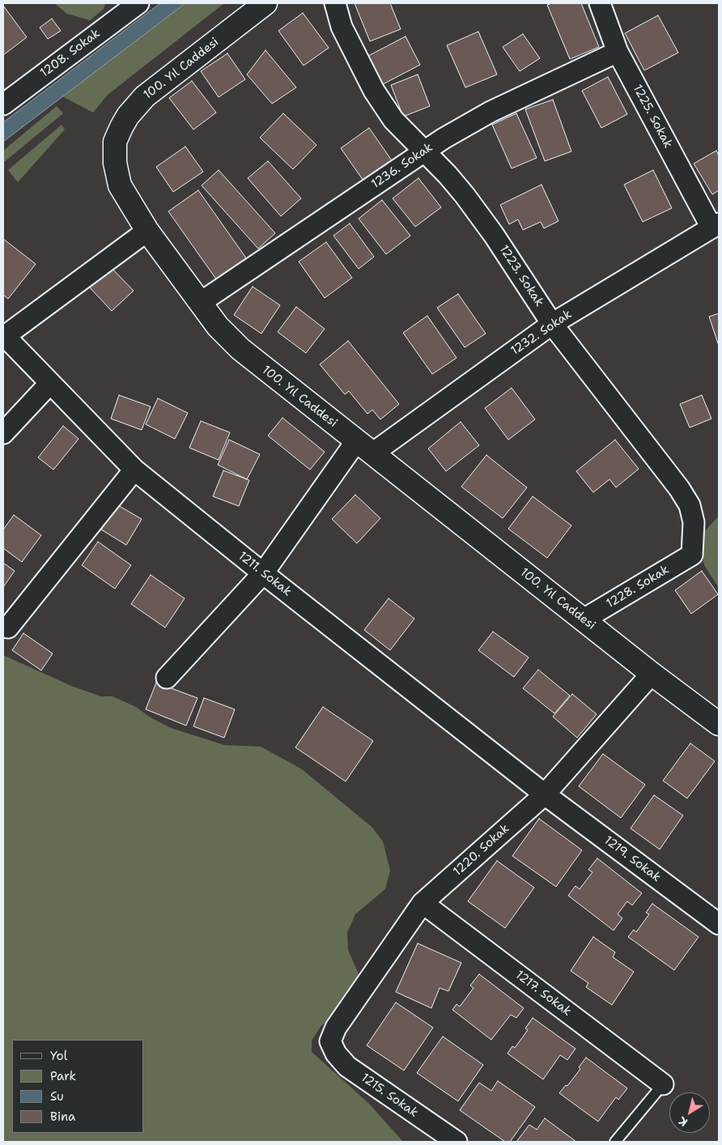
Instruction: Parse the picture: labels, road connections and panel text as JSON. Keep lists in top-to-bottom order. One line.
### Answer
{"streets":{"street":["1208. Sokak","100. Yıl Caddesi","1225. Sokak","1236. Sokak","1223. Sokak","1232. Sokak","1211. Sokak","1228. Sokak","1220. Sokak","1219. Sokak","1217. Sokak","1215. Sokak"]},"crossings":[["100. Yıl Caddesi","1236. Sokak"],["100. Yıl Caddesi","1232. Sokak"],["100. Yıl Caddesi","1228. Sokak"],["100. Yıl Caddesi","1220. Sokak"],["1225. Sokak","1236. Sokak"],["1225. Sokak","1232. Sokak"],["1236. Sokak","1223. Sokak"],["1223. Sokak","1232. Sokak"],["1223. Sokak","1228. Sokak"],["1232. Sokak","1211. Sokak"],["1211. Sokak","1220. Sokak"],["1211. Sokak","1219. Sokak"],["1220. Sokak","1219. Sokak"],["1220. Sokak","1217. Sokak"],["1220. Sokak","1215. Sokak"]],"legend":["Yol","Park","Su","Bina"],"north":"bottom left"}
